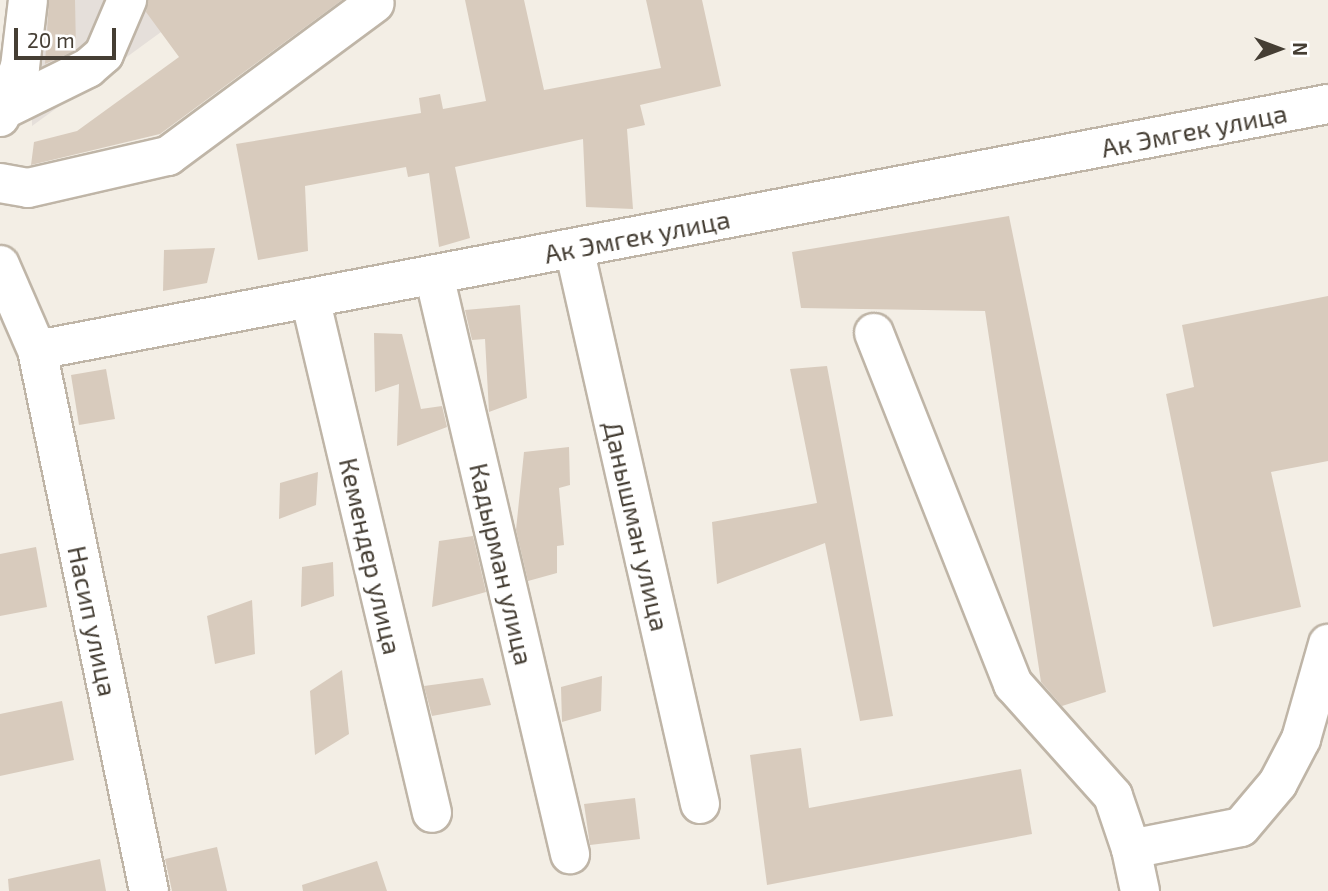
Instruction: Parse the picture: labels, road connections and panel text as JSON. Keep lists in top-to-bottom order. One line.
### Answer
{"streets":{"street":["Ак Эмгек улица","Данышман улица","Кемендер улица","Кадырман улица","Насип улица"]},"crossings":[["Ак Эмгек улица","Данышман улица"],["Ак Эмгек улица","Кемендер улица"],["Ак Эмгек улица","Кадырман улица"],["Ак Эмгек улица","Насип улица"]],"scale_bar":"20 m","north":"right"}
